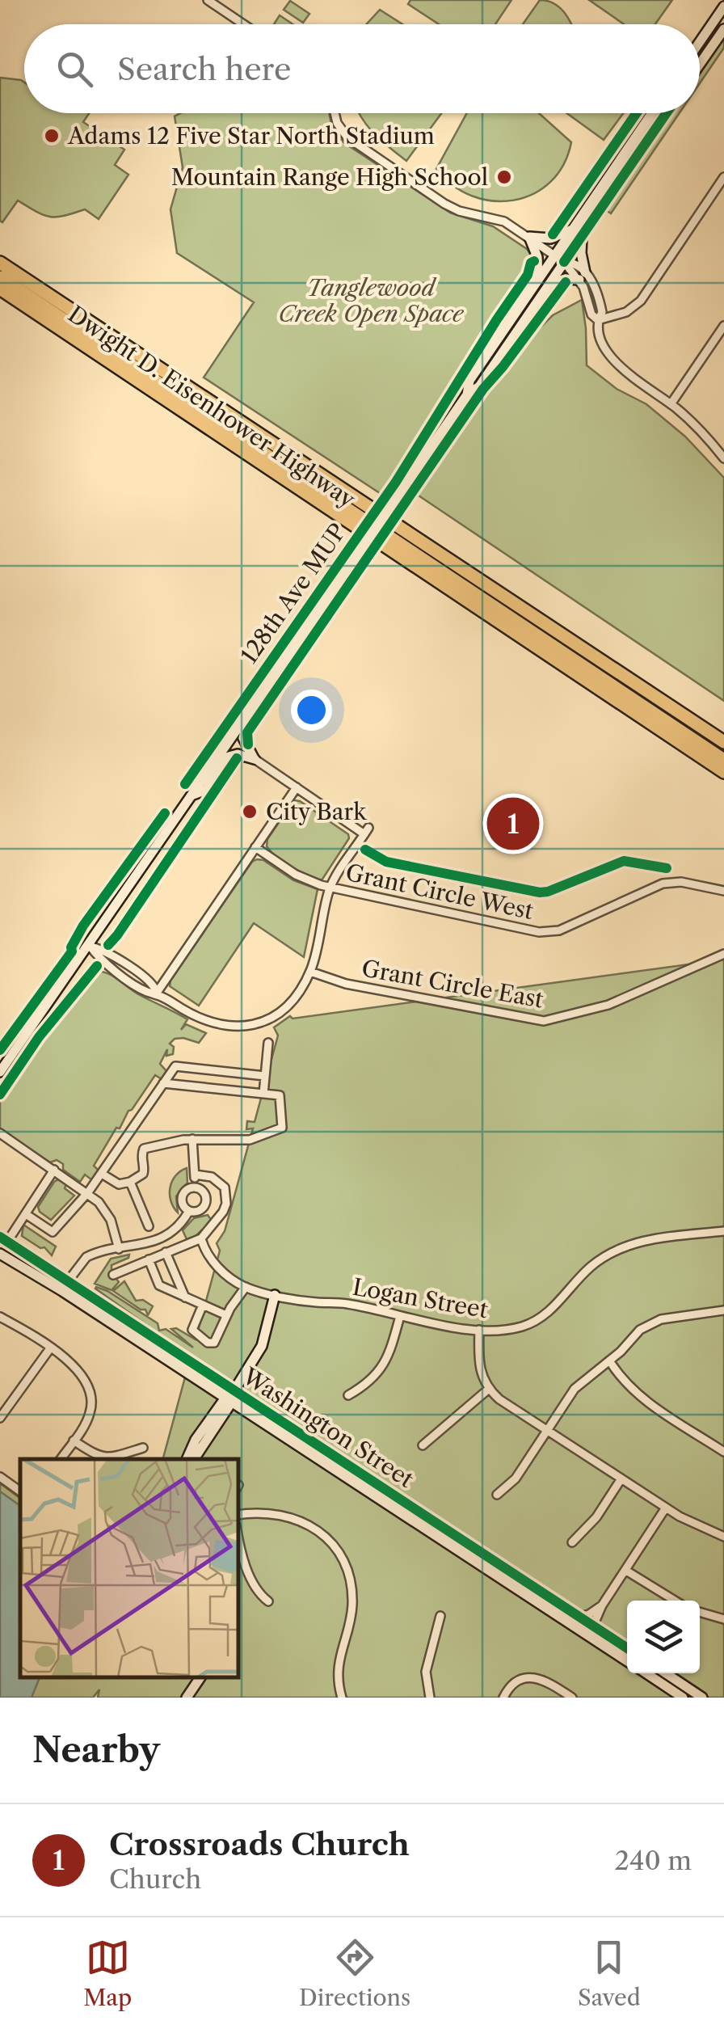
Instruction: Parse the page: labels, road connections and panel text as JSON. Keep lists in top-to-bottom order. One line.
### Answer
{"streets":{"highway":["Dwight D. Eisenhower Highway"],"main road":["Washington Street"],"street":["Grant Circle West","Grant Circle East","Logan Street"],"cycle path":["128th Ave MUP"]},"parks":["Tanglewood Creek Open Space"],"places":["Adams 12 Five Star North Stadium","Mountain Range High School","City Bark"],"page":{"search":"Search here","pins":"1","heading":"Nearby","list":[{"mark":"1","name":"Crossroads Church","note":"Church","value":"240 m"}],"nav":["Map","Directions","Saved"]}}
